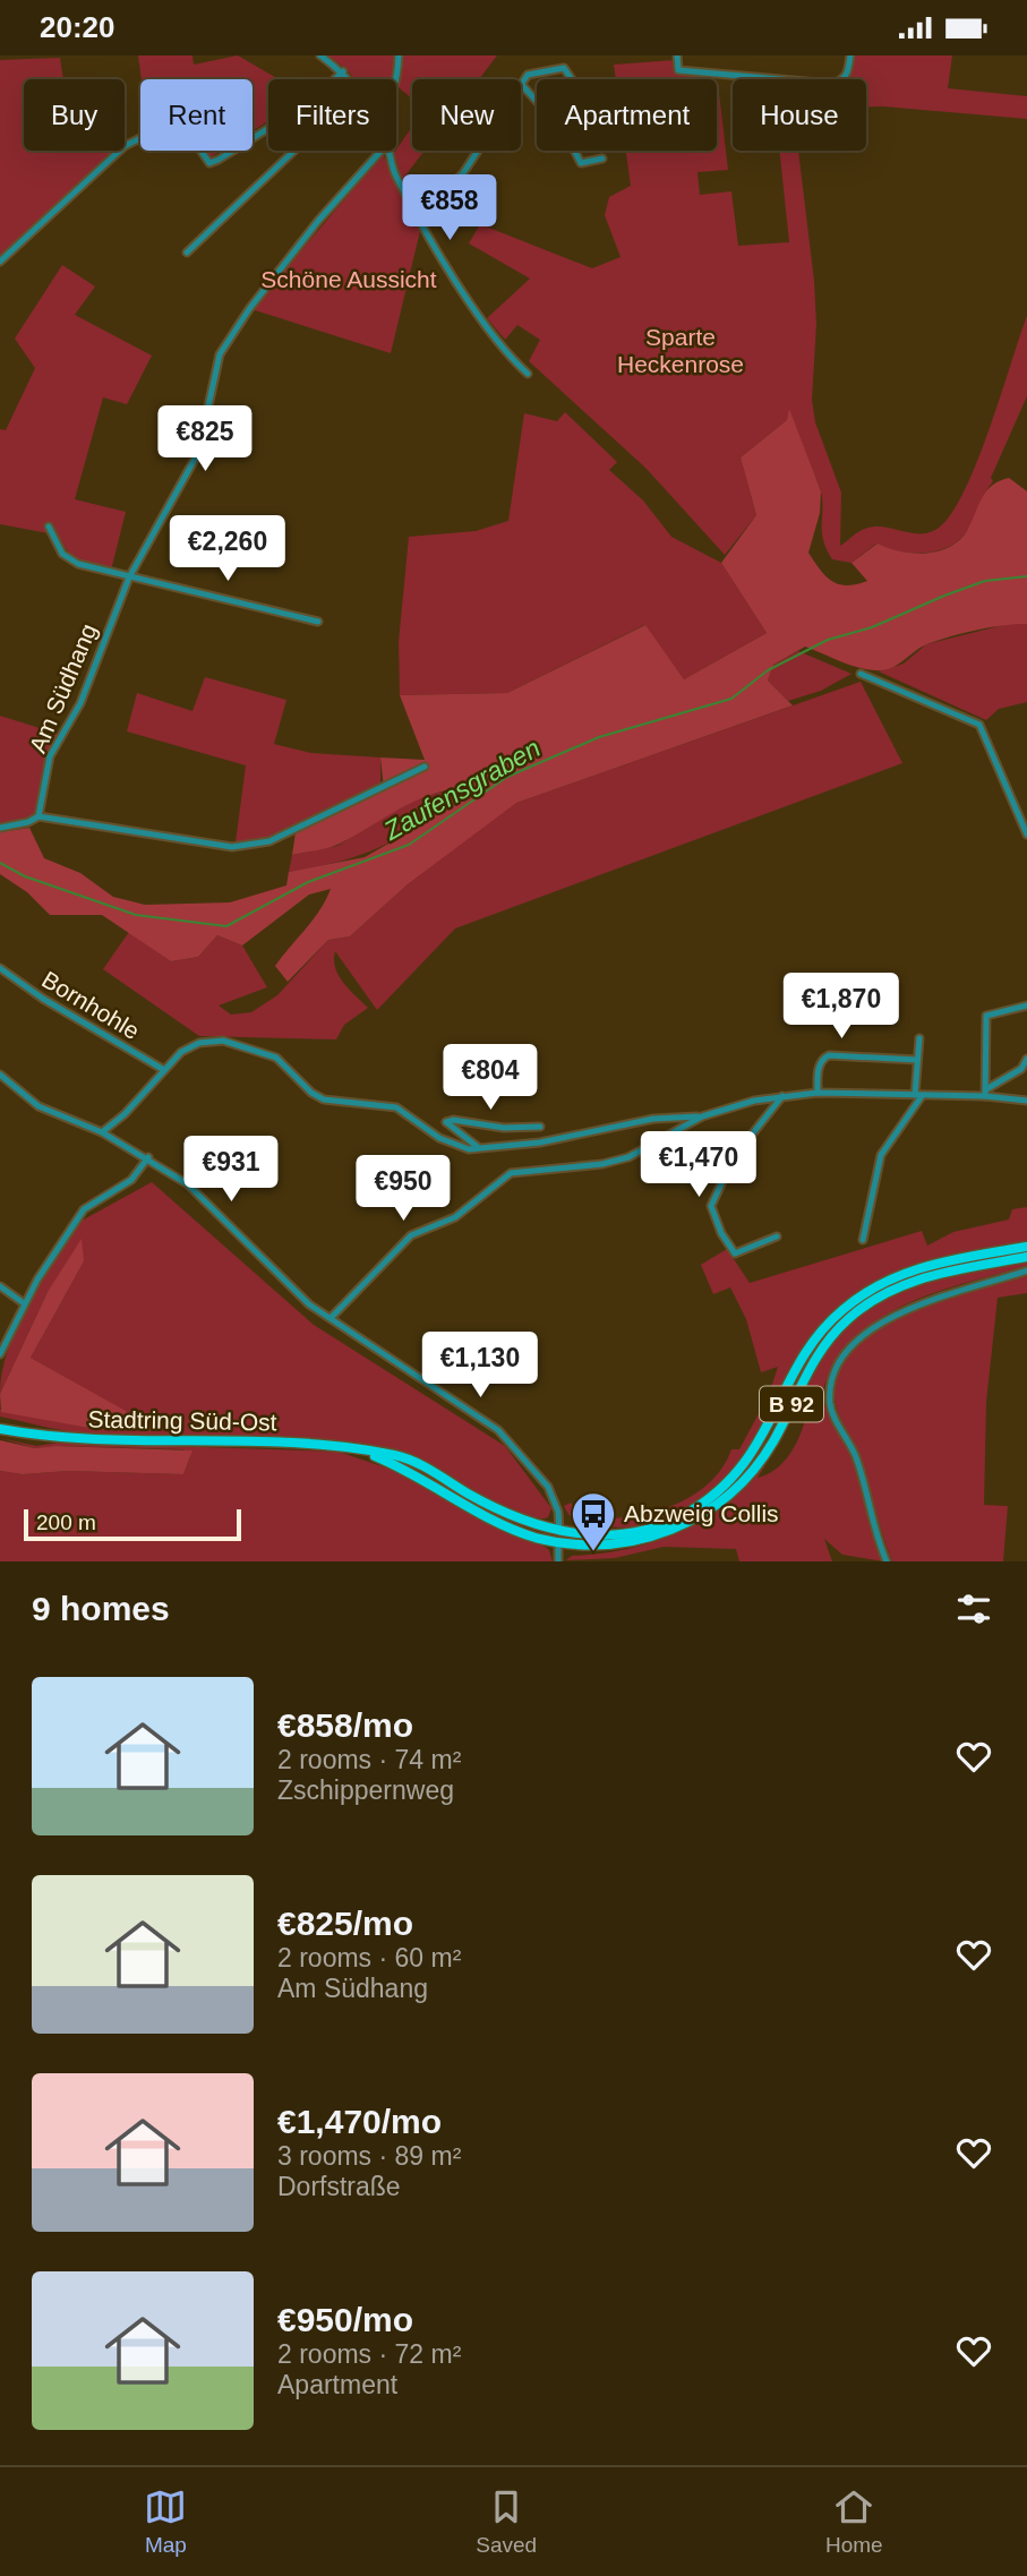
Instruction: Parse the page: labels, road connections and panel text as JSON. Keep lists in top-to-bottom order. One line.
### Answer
{"streets":{"main road":["B 92","Stadtring Süd-Ost"],"street":["Am Südhang","Bornhohle"]},"water":["Zaufensgraben"],"parks":["Schöne Aussicht","Sparte Heckenrose"],"places":{"bus stop":["Abzweig Collis"]},"scale_bar":"200 m","page":{"status":"20:20","chip":["Buy","Rent","Filters","New","Apartment","House"],"price":["€858","€825","€2,260","€1,870","€804","€1,470","€931","€950","€1,130"],"scale":"200 m","heading":"9 homes","list":[{"name":"€858/mo","note":"2 rooms · 74 m² · Zschippernweg"},{"name":"€825/mo","note":"2 rooms · 60 m² · Am Südhang"},{"name":"€1,470/mo","note":"3 rooms · 89 m² · Dorfstraße"},{"name":"€950/mo","note":"2 rooms · 72 m² · Apartment"}],"tabs":["Map","Saved","Home"]}}
